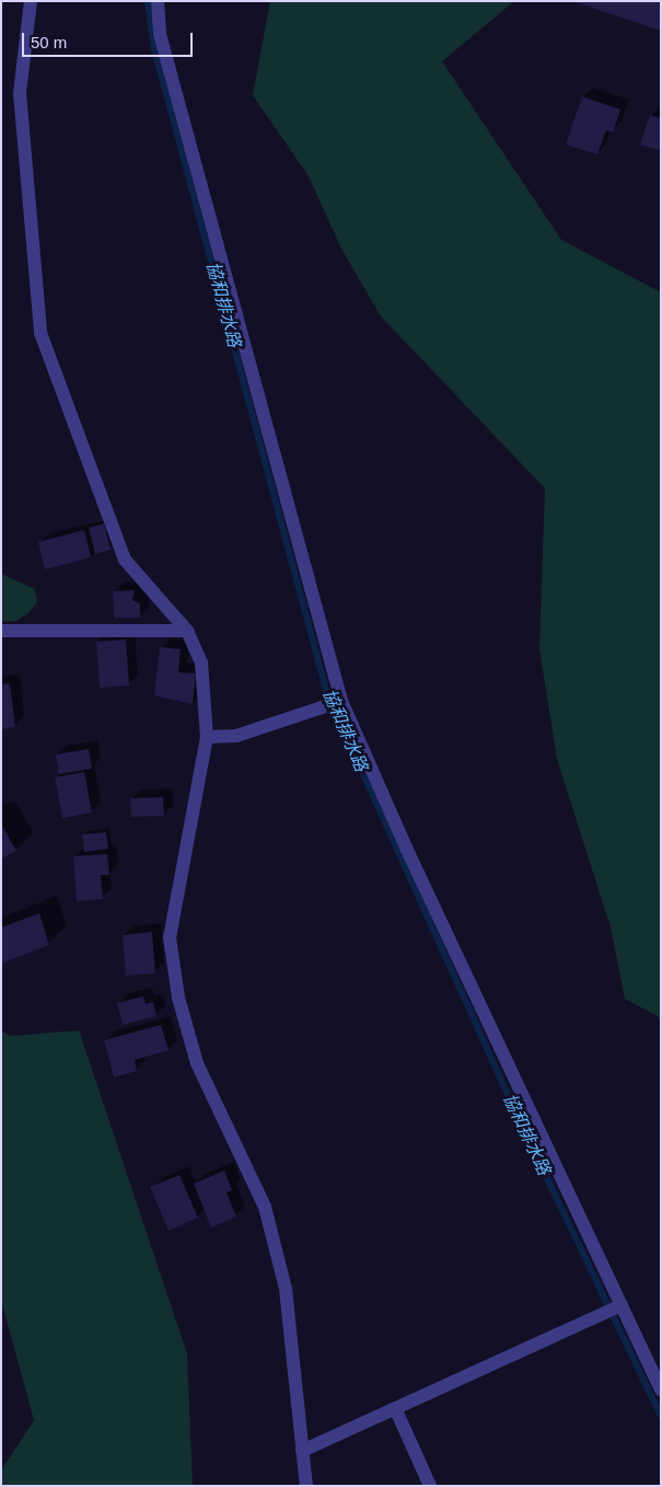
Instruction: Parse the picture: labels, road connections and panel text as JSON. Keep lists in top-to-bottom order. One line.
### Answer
{"water":["協和排水路"],"scale_bar":"50 m"}
